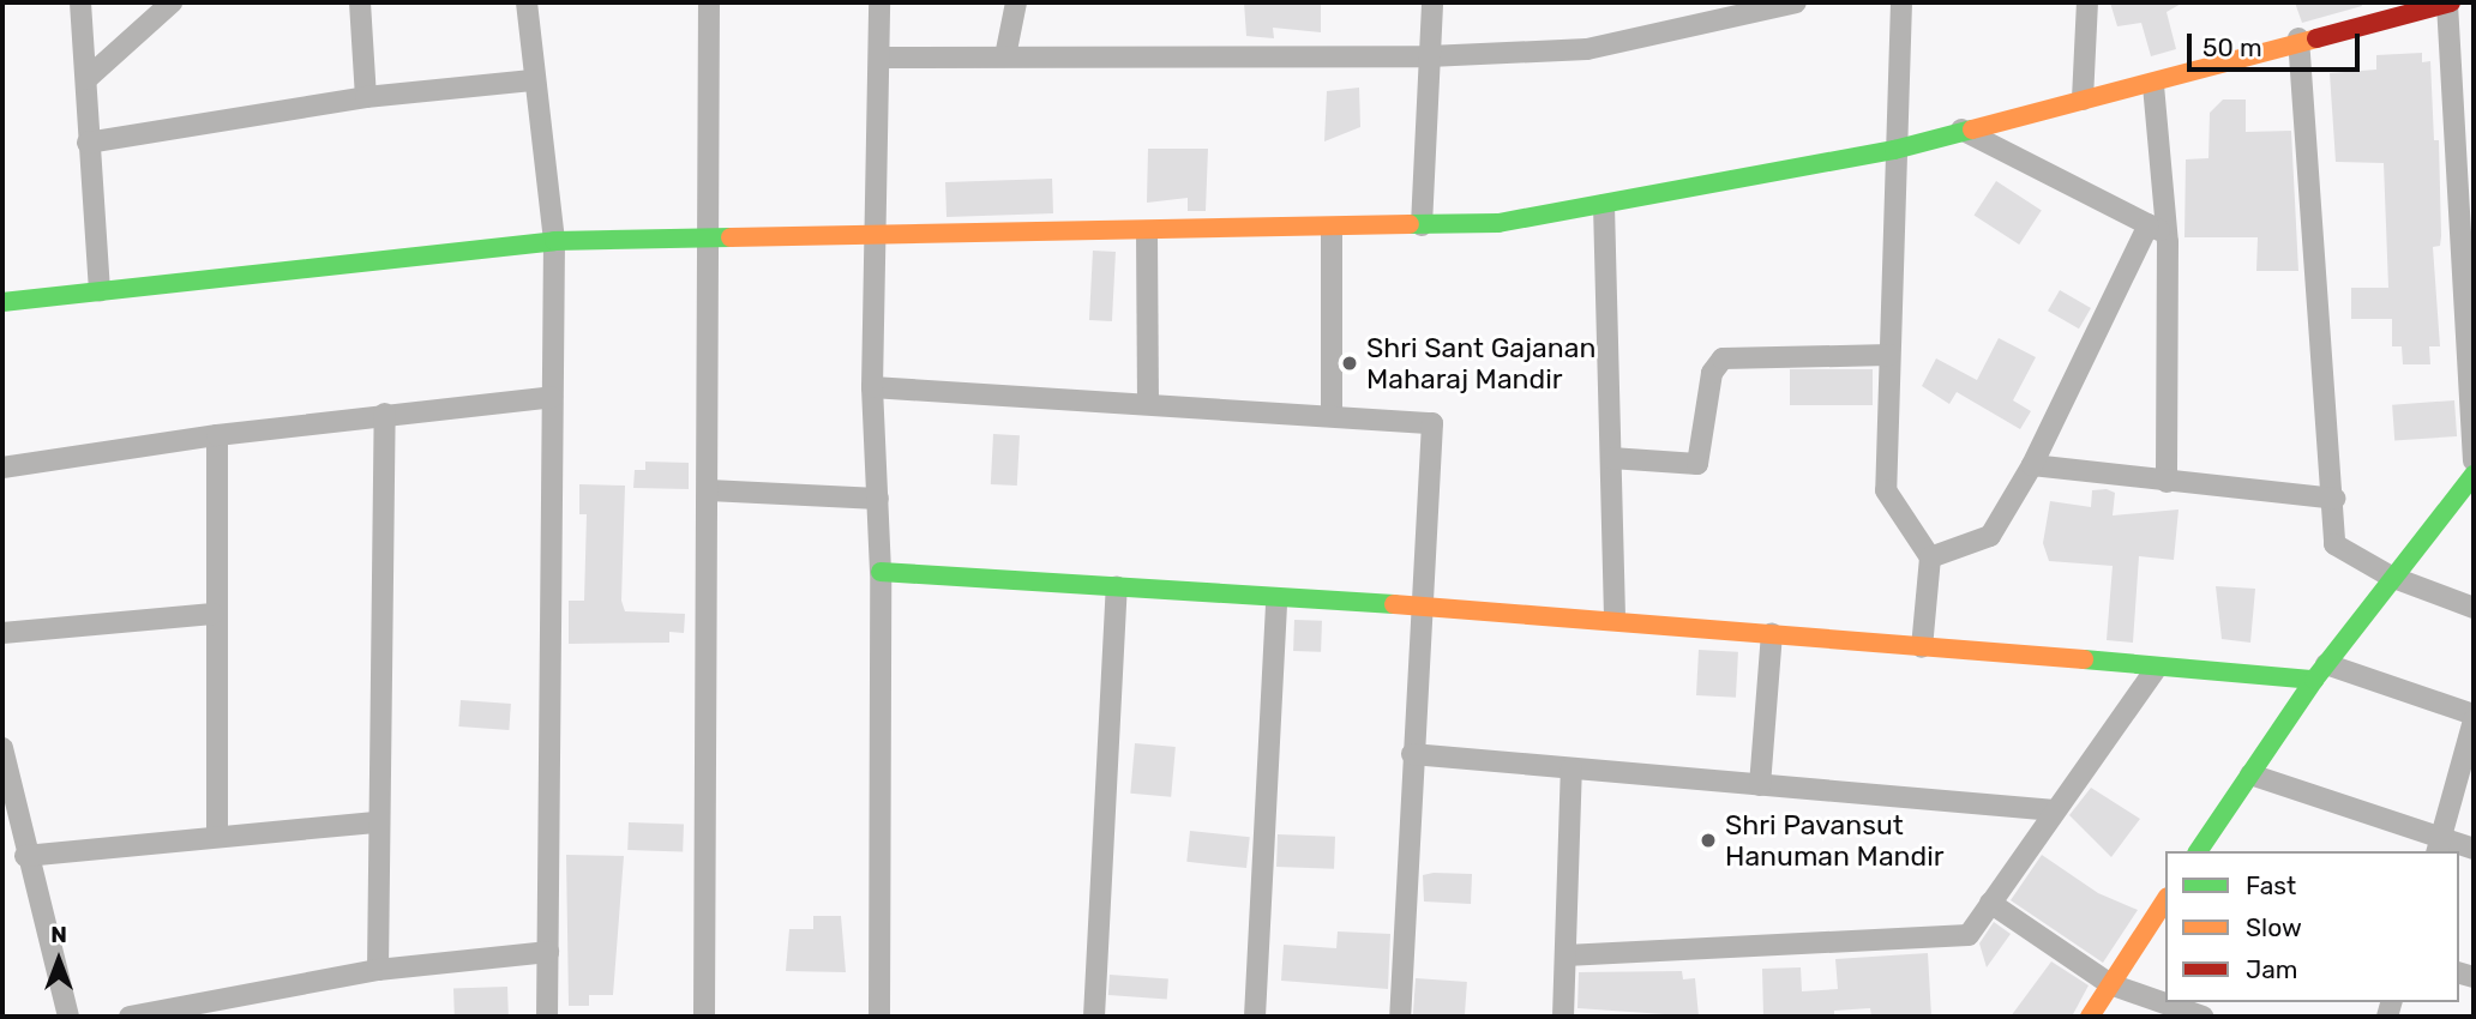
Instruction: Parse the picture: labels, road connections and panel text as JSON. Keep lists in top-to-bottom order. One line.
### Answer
{"places":["Shri Sant Gajanan Maharaj Mandir","Shri Pavansut Hanuman Mandir"],"legend":["Fast","Slow","Jam"],"scale_bar":"50 m","north":"top"}
